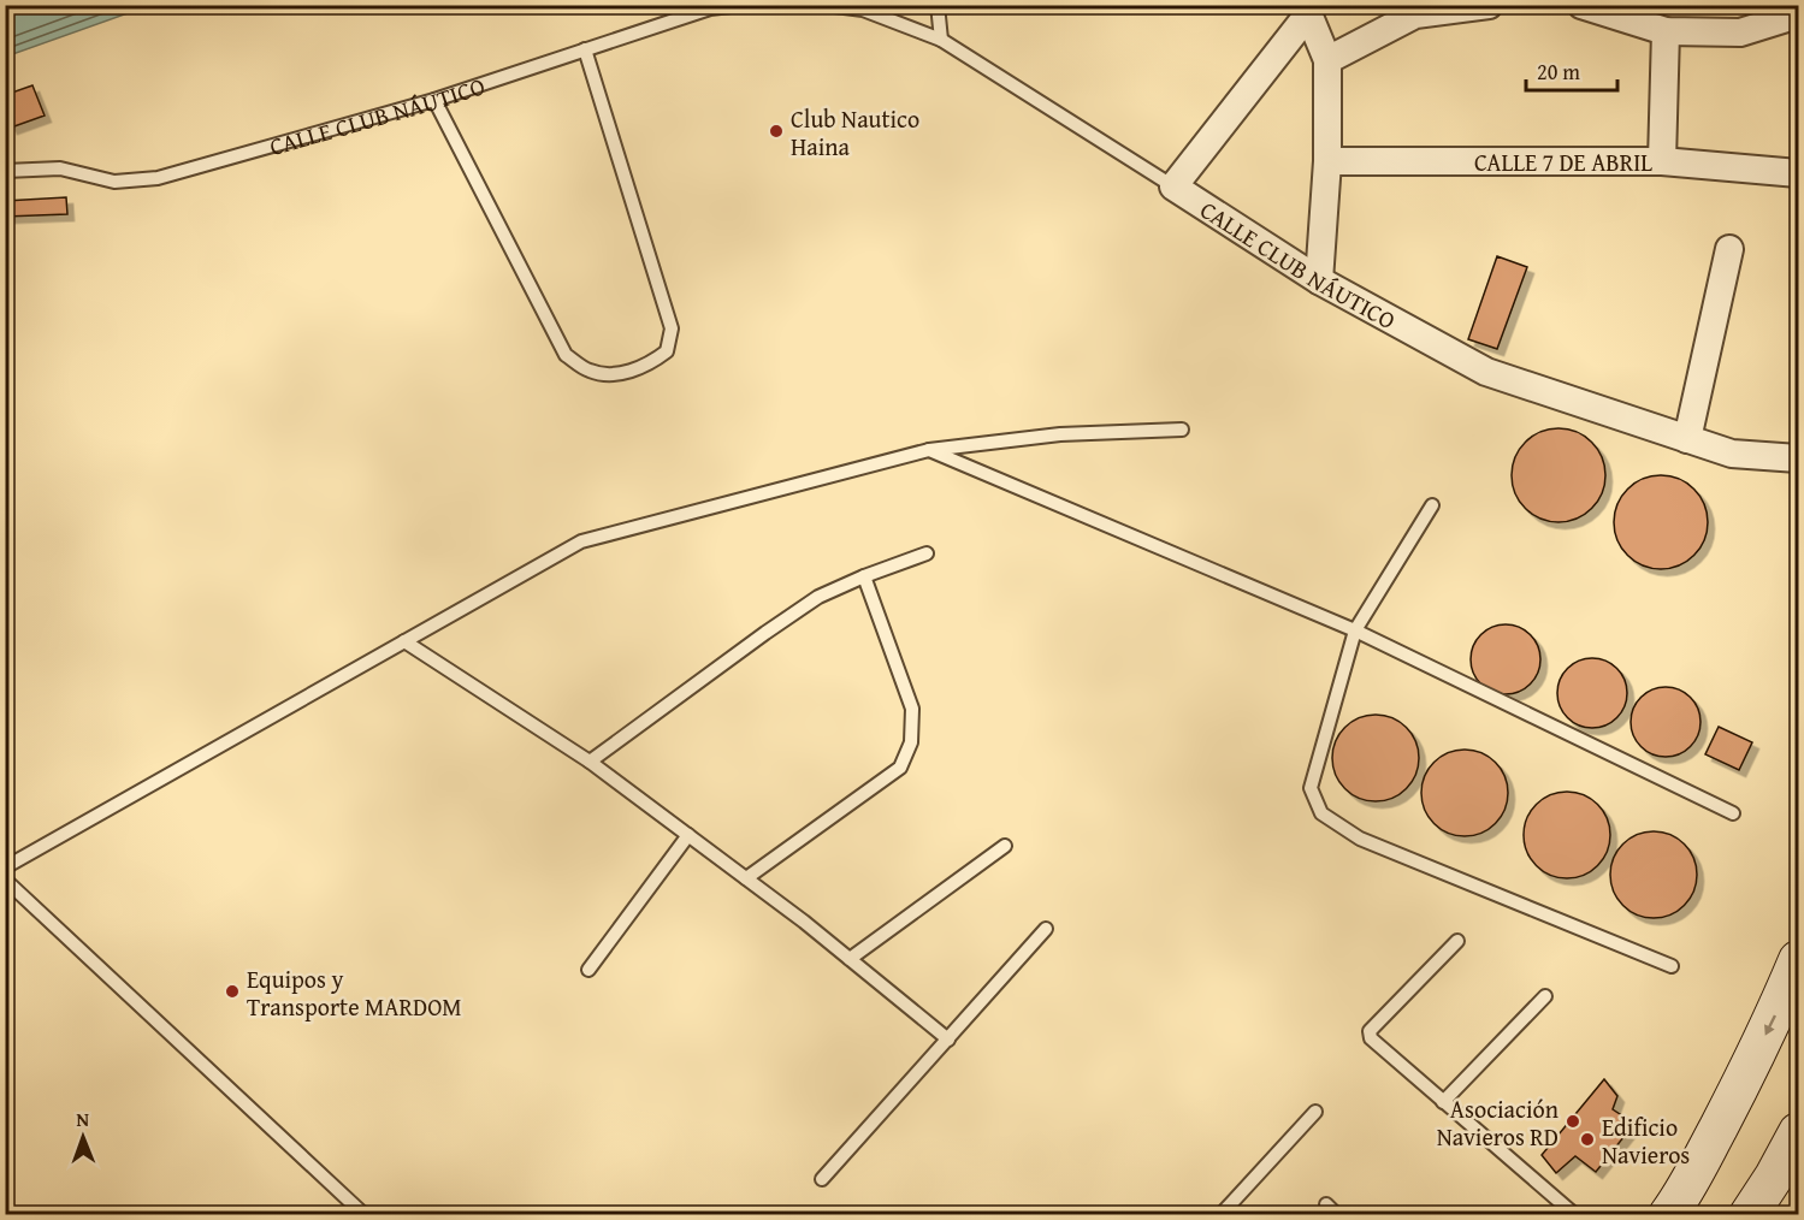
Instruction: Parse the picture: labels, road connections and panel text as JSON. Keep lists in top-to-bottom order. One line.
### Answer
{"streets":{"street":["CALLE CLUB NÁUTICO","CALLE 7 DE ABRIL"]},"places":["Club Nautico Haina","Equipos y Transporte MARDOM","Asociación Navieros RD","Edificio Navieros"],"scale_bar":"20 m","north":"top"}
